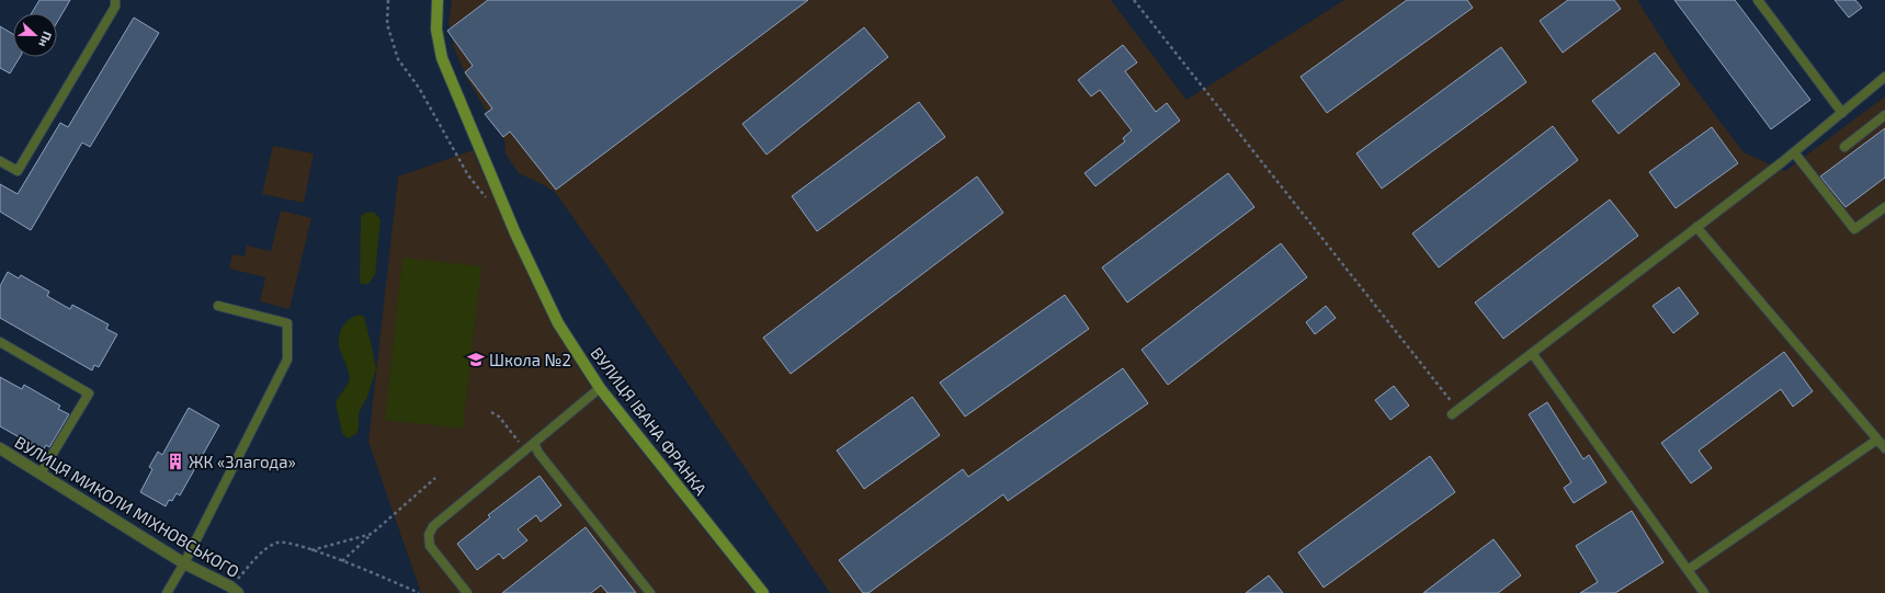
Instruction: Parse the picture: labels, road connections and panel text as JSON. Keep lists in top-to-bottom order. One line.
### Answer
{"streets":{"main road":["ВУЛИЦЯ ІВАНА ФРАНКА"],"street":["ВУЛИЦЯ МИКОЛИ МІХНОВСЬКОГО"]},"places":{"school or university":["Школа №2"],"building":["ЖК «Злагода»"]},"north":"right"}
